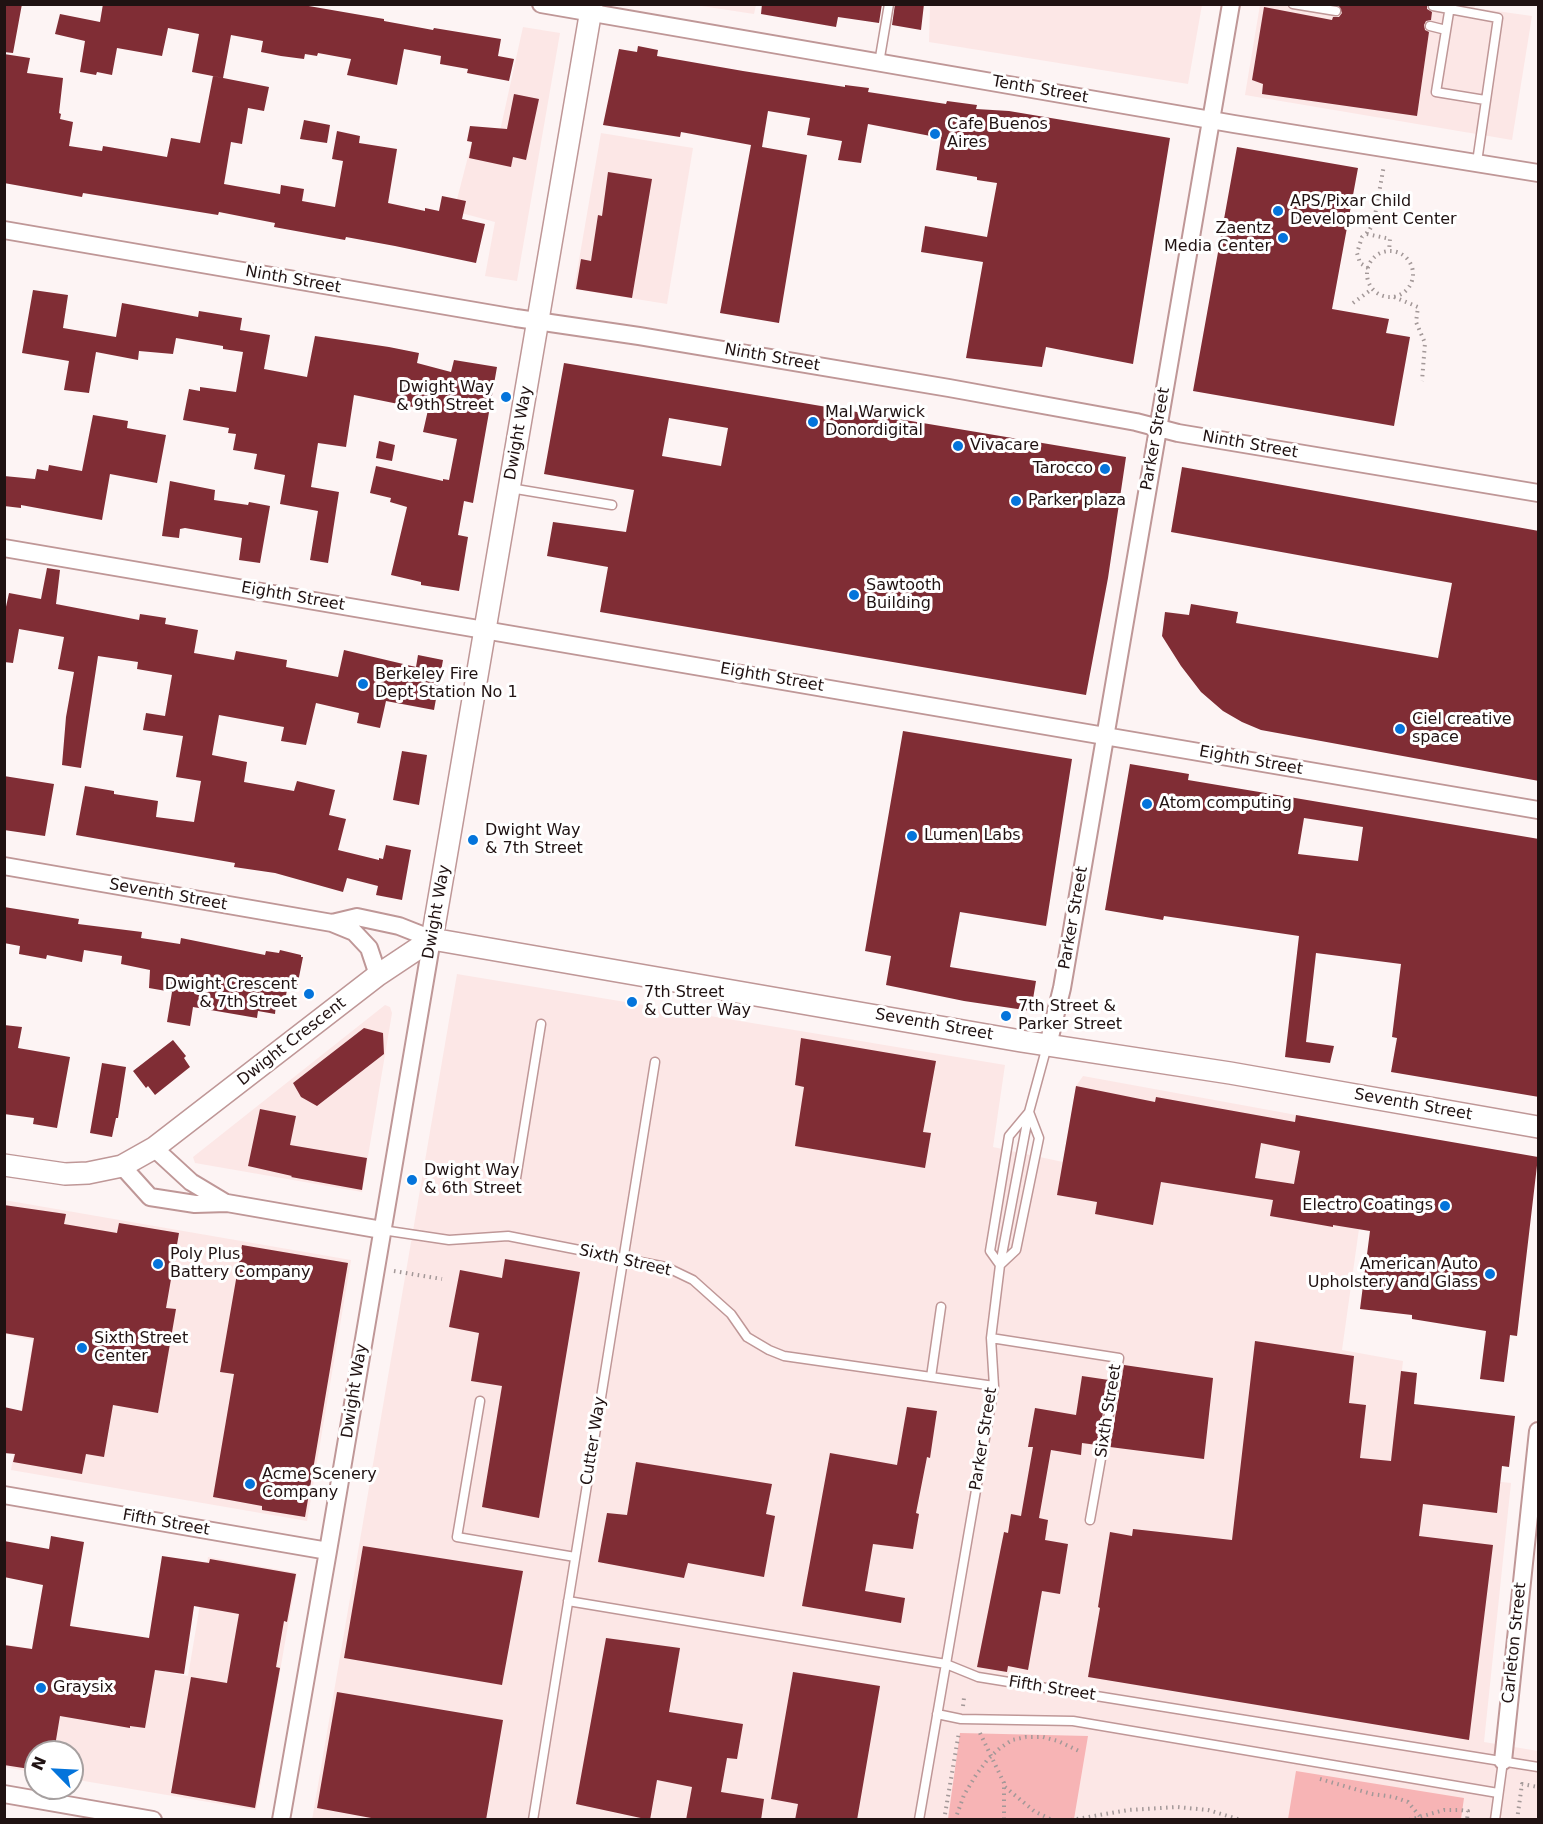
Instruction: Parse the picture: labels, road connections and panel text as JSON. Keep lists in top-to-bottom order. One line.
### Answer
{"streets":{"street":["Tenth Street","Ninth Street","Dwight Way","Parker Street","Eighth Street","Seventh Street","Dwight Crescent","Sixth Street","Fifth Street","Carleton Street"],"lane":["Cutter Way"]},"crossings":[["Tenth Street","Dwight Way"],["Tenth Street","Parker Street"],["Ninth Street","Dwight Way"],["Ninth Street","Parker Street"],["Dwight Way","Eighth Street"],["Dwight Way","Seventh Street"],["Dwight Way","Dwight Crescent"],["Dwight Way","Sixth Street"],["Dwight Way","Fifth Street"],["Parker Street","Eighth Street"],["Parker Street","Seventh Street"],["Parker Street","Sixth Street"],["Parker Street","Fifth Street"],["Seventh Street","Dwight Crescent"],["Dwight Crescent","Sixth Street"],["Sixth Street","Cutter Way"],["Cutter Way","Fifth Street"],["Fifth Street","Carleton Street"]],"places":["Cafe Buenos Aires","APS/Pixar Child Development Center","Zaentz Media Center","Dwight Way & 9th Street","Mal Warwick Donordigital","Vivacare","Tarocco","Parker plaza","Sawtooth Building","Berkeley Fire Dept Station No 1","Ciel creative space","Atom computing","Lumen Labs","Dwight Way & 7th Street","Dwight Crescent & 7th Street","7th Street & Cutter Way","7th Street & Parker Street","Dwight Way & 6th Street","Electro Coatings","Poly Plus Battery Company","American Auto Upholstery and Glass","Sixth Street Center","Acme Scenery Company","Graysix"],"north":"top left"}
